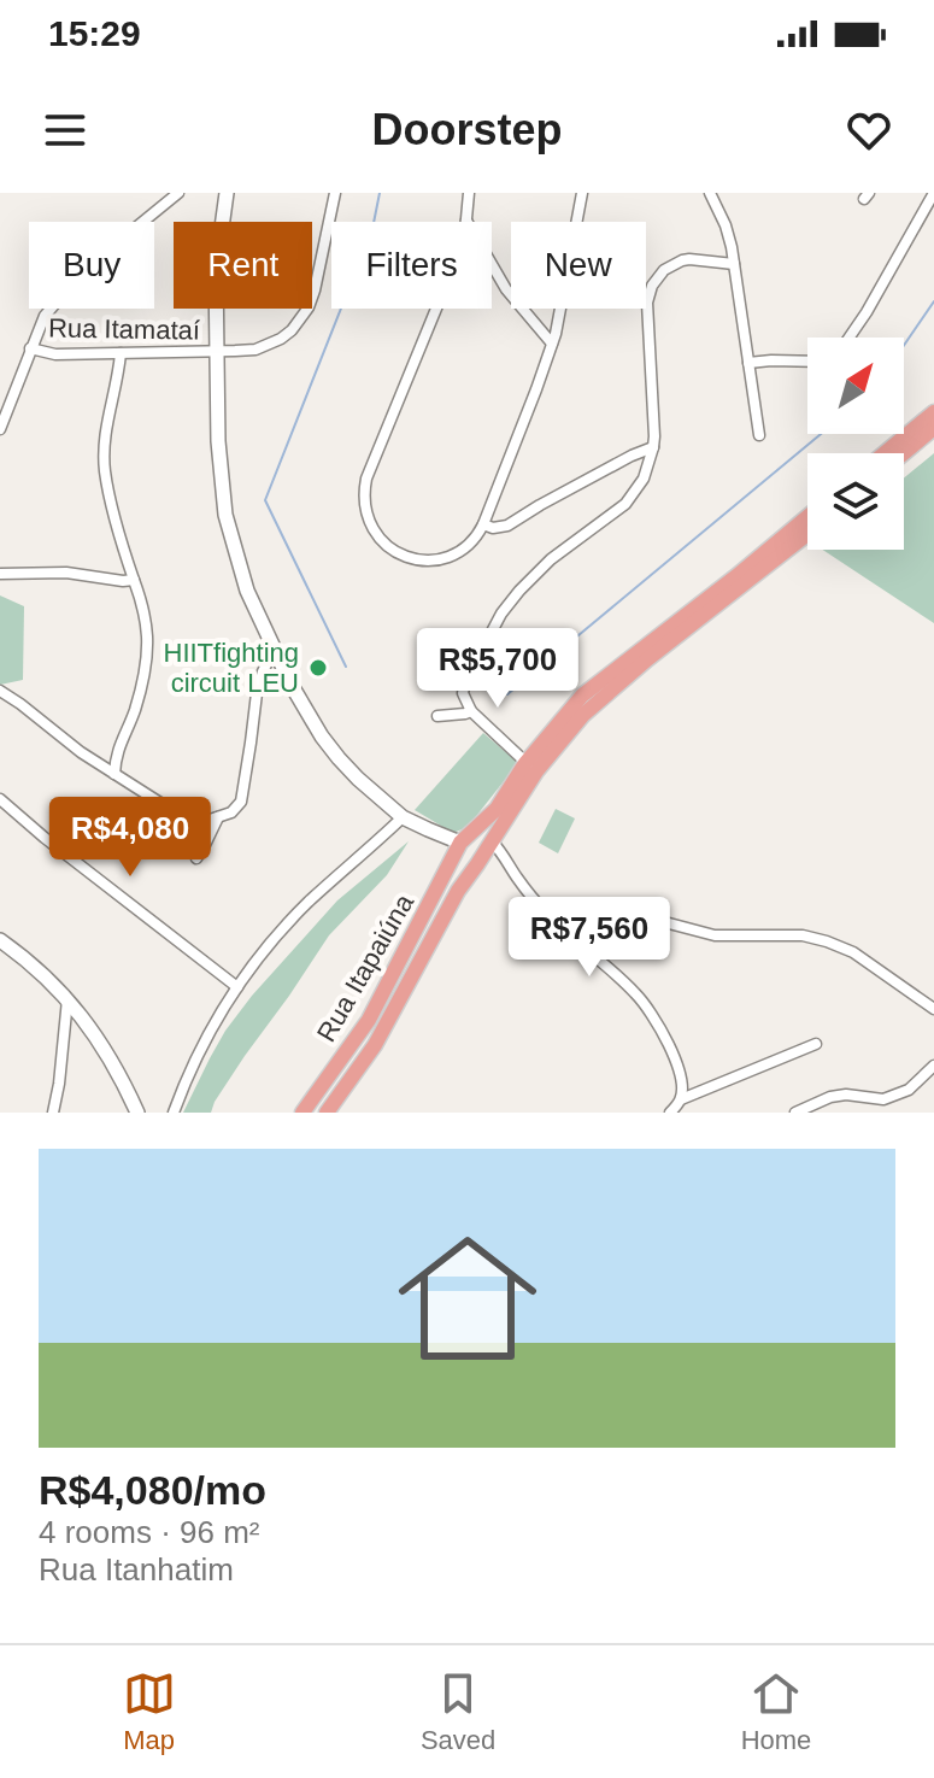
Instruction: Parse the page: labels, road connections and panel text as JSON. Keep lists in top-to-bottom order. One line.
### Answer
{"streets":{"main road":["Rua Itapaiúna"],"street":["Rua Itamataí"]},"places":["HIITfighting circuit LEU"],"north":"top right","page":{"status":"15:29","header":"Doorstep","chip":["Buy","Rent","Filters","New"],"price":["R$5,700","R$4,080","R$7,560"],"list":[{"name":"R$4,080/mo","note":"4 rooms · 96 m² · Rua Itanhatim"}],"tabs":["Map","Saved","Home"]}}
